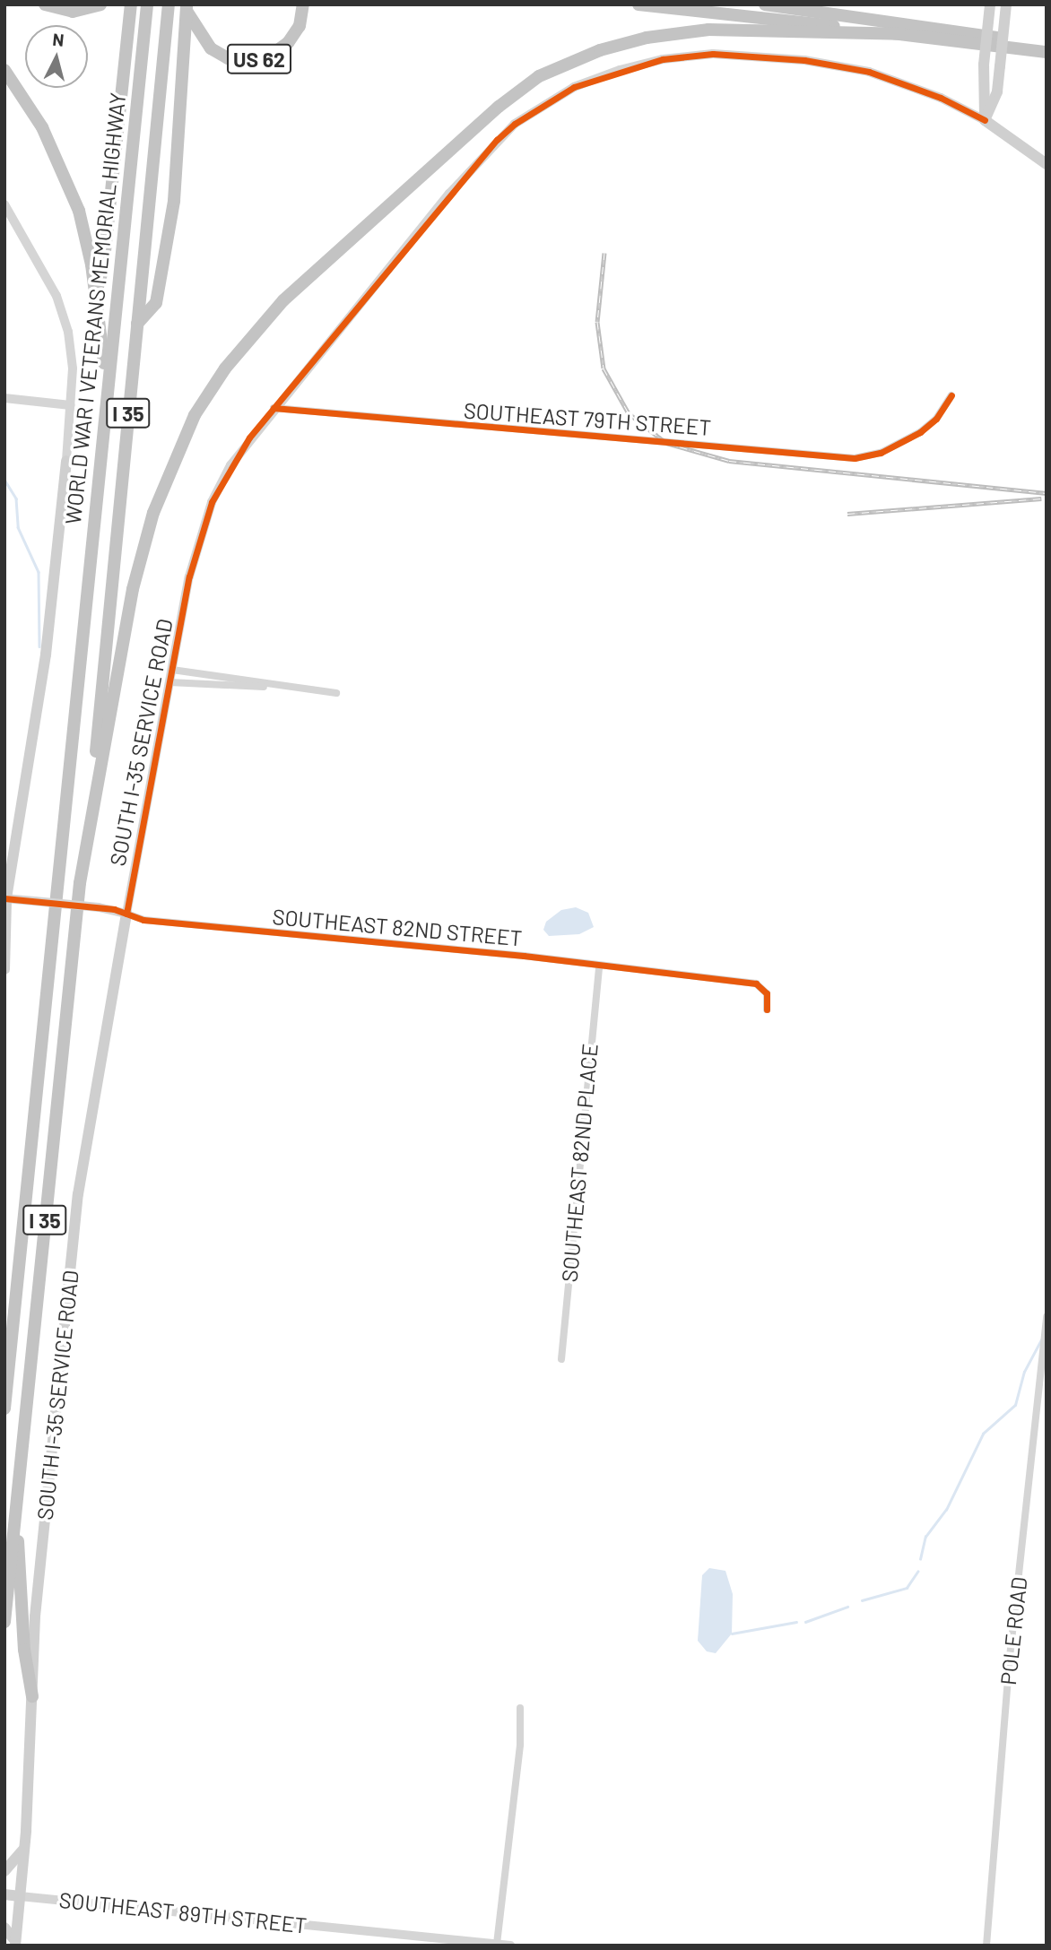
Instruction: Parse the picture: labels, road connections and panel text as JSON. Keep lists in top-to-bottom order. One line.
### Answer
{"streets":{"highway":["US 62","WORLD WAR I VETERANS MEMORIAL HIGHWAY","I 35"],"main road":["SOUTH I-35 SERVICE ROAD","SOUTHEAST 89TH STREET"],"street":["SOUTHEAST 79TH STREET","SOUTHEAST 82ND STREET","SOUTHEAST 82ND PLACE","POLE ROAD"]},"crossings":[["WORLD WAR I VETERANS MEMORIAL HIGHWAY","I 35"],["SOUTHEAST 79TH STREET","SOUTH I-35 SERVICE ROAD"],["SOUTH I-35 SERVICE ROAD","SOUTHEAST 82ND STREET"],["SOUTH I-35 SERVICE ROAD","SOUTHEAST 89TH STREET"],["SOUTHEAST 82ND STREET","SOUTHEAST 82ND PLACE"]],"north":"top"}
